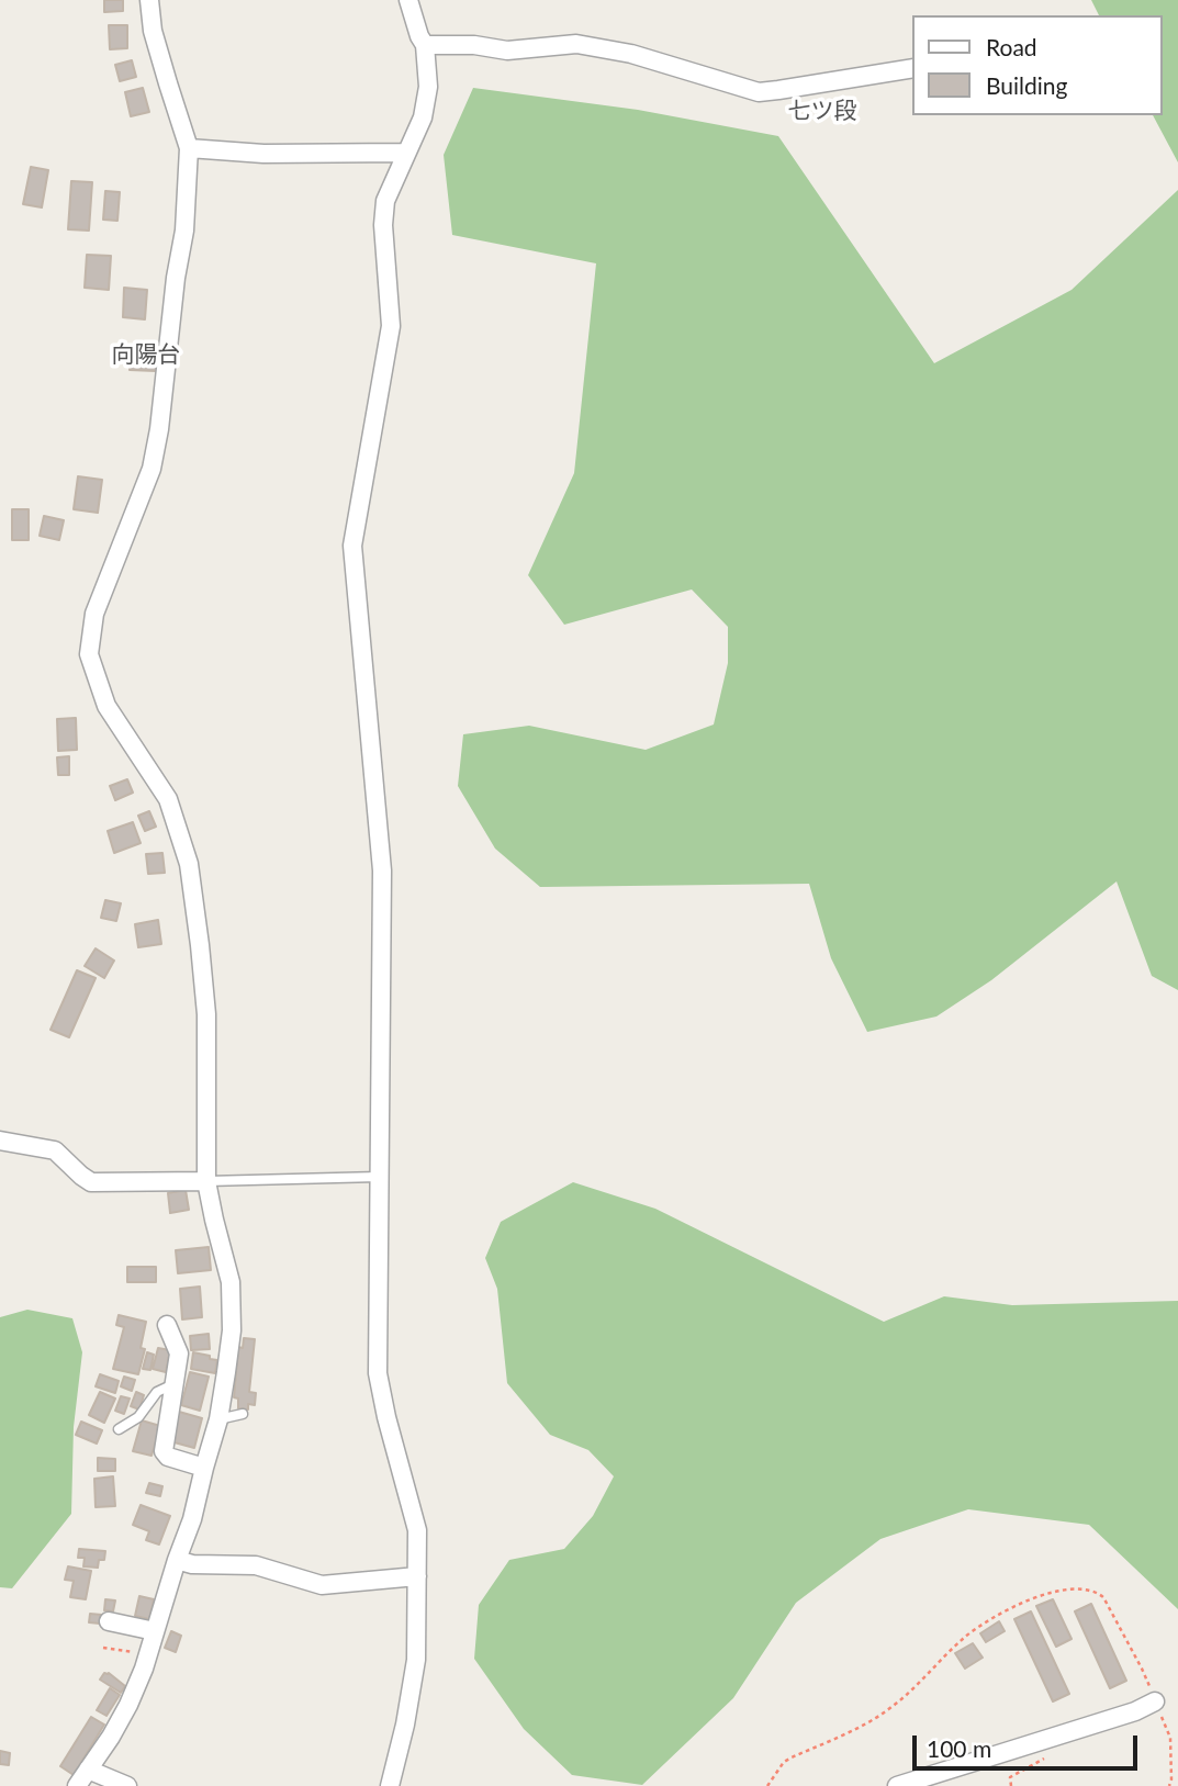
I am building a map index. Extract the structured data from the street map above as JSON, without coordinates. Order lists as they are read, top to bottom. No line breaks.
{"districts":["七ツ段","向陽台"],"legend":["Road","Building"],"scale_bar":"100 m"}
